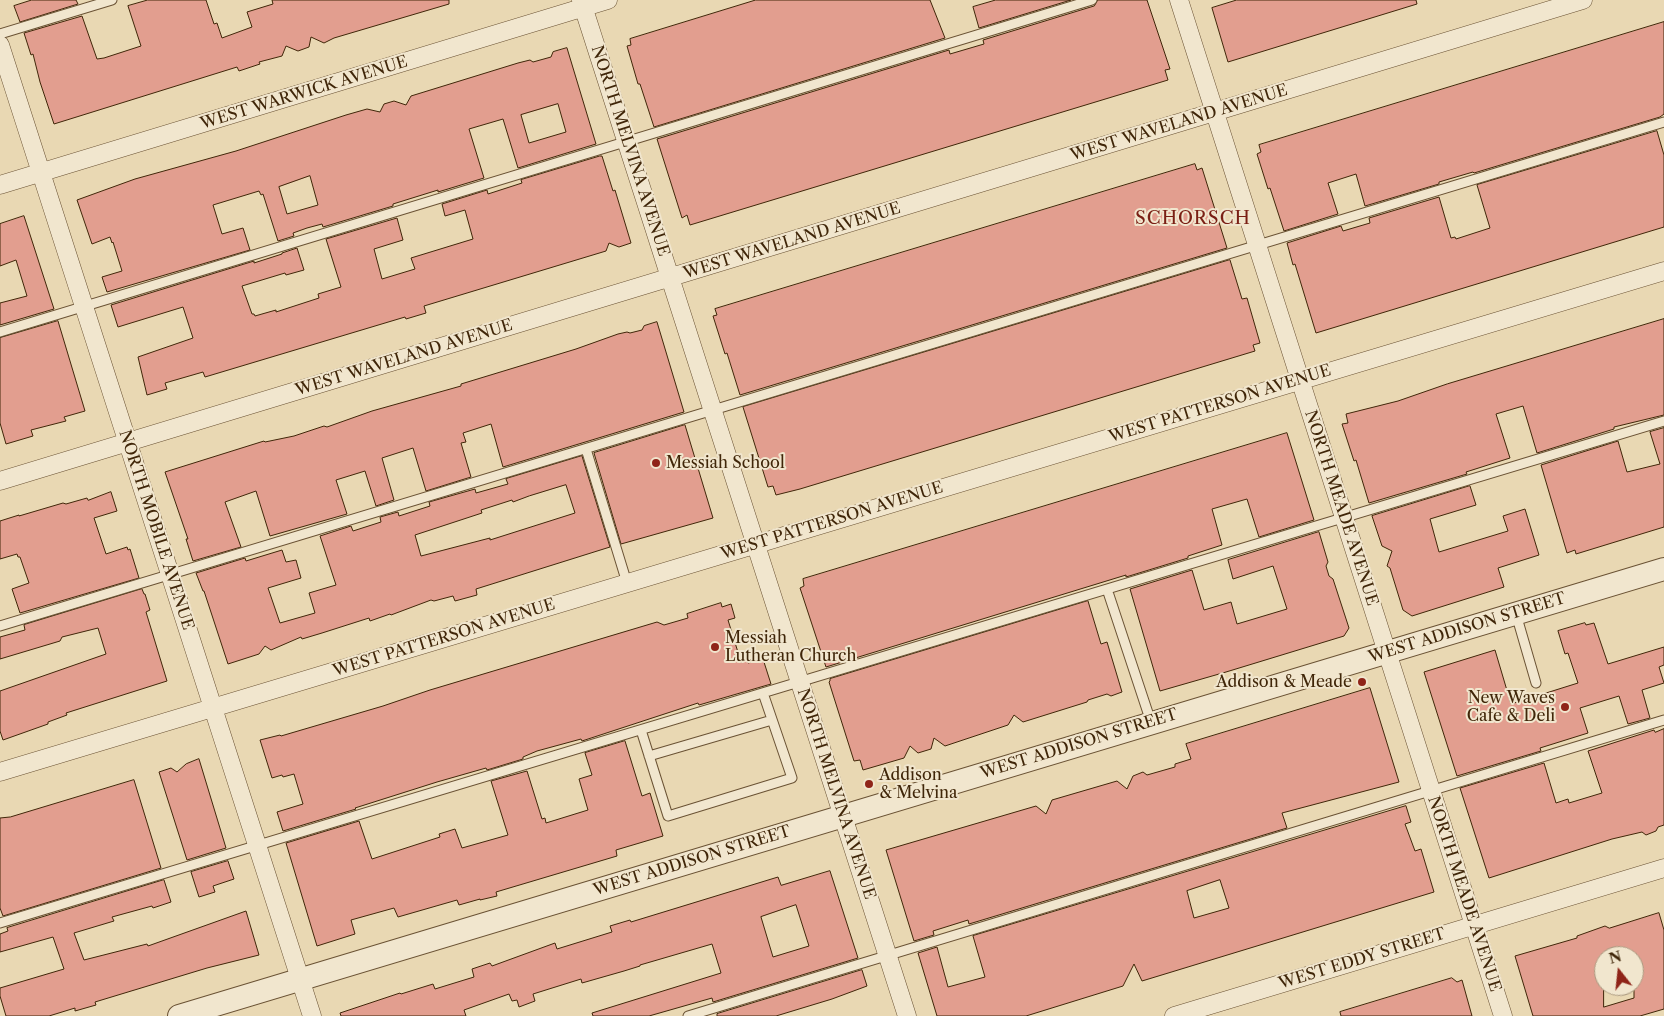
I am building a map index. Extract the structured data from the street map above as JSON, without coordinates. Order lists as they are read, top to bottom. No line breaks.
{"streets":{"street":["WEST WARWICK AVENUE","WEST WAVELAND AVENUE","NORTH MELVINA AVENUE","WEST PATTERSON AVENUE","NORTH MEADE AVENUE","NORTH MOBILE AVENUE","WEST ADDISON STREET","WEST EDDY STREET"]},"crossings":[["WEST WARWICK AVENUE","NORTH MELVINA AVENUE"],["WEST WARWICK AVENUE","NORTH MOBILE AVENUE"],["WEST WAVELAND AVENUE","NORTH MELVINA AVENUE"],["WEST WAVELAND AVENUE","NORTH MEADE AVENUE"],["WEST WAVELAND AVENUE","NORTH MOBILE AVENUE"],["NORTH MELVINA AVENUE","WEST PATTERSON AVENUE"],["NORTH MELVINA AVENUE","WEST ADDISON STREET"],["WEST PATTERSON AVENUE","NORTH MEADE AVENUE"],["WEST PATTERSON AVENUE","NORTH MOBILE AVENUE"],["NORTH MEADE AVENUE","WEST ADDISON STREET"],["NORTH MEADE AVENUE","WEST EDDY STREET"],["NORTH MOBILE AVENUE","WEST ADDISON STREET"]],"districts":["SCHORSCH"],"places":["Messiah School","Messiah Lutheran Church","Addison & Meade","New Waves Cafe & Deli","Addison & Melvina"],"north":"top"}
